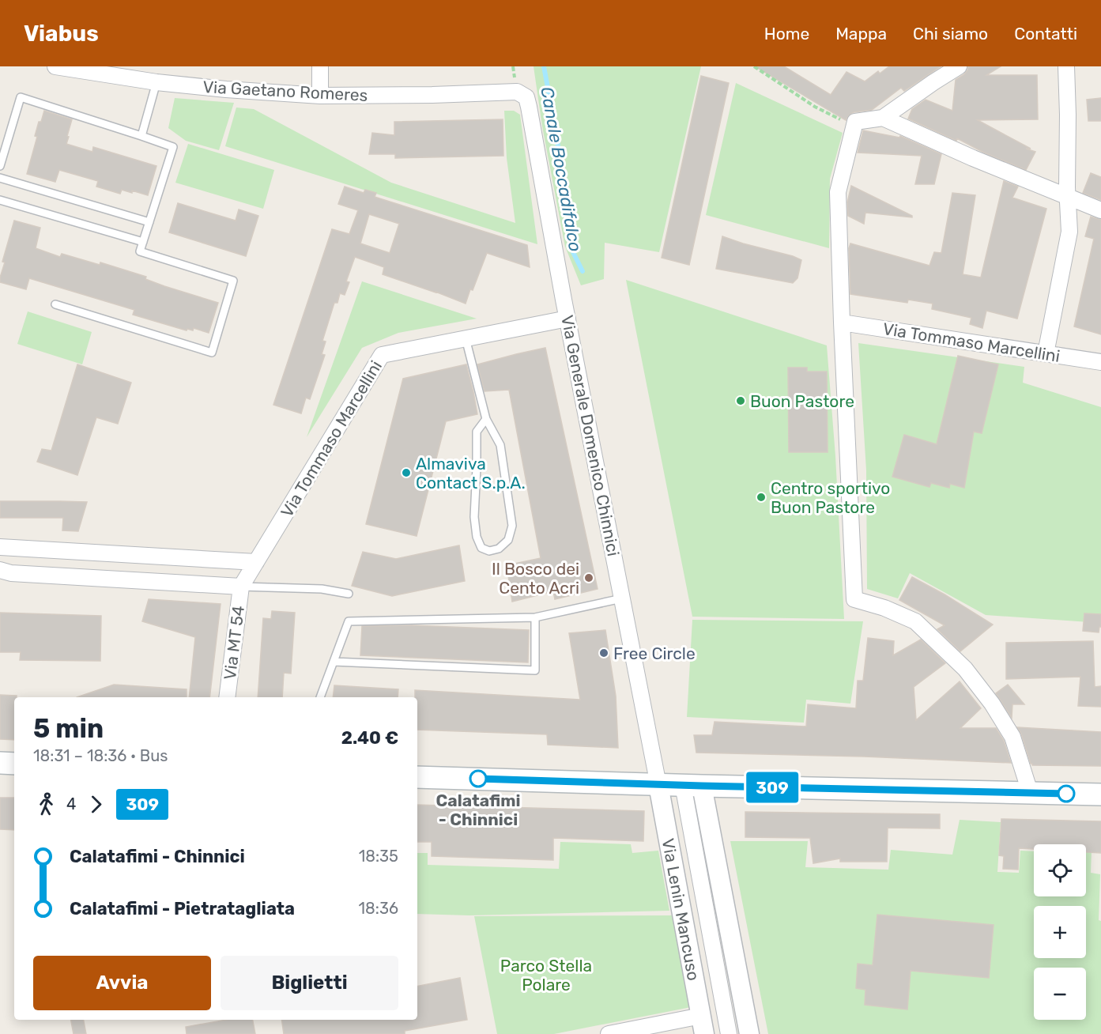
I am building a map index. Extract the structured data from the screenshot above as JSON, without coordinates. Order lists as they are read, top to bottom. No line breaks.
{"streets":{"street":["Via Gaetano Romeres","Via Tommaso Marcellini","Via Generale Domenico Chinnici","Via MT 54","Via Lenin Mancuso"]},"crossings":[["Via Gaetano Romeres","Via Generale Domenico Chinnici"],["Via Tommaso Marcellini","Via Generale Domenico Chinnici"],["Via Tommaso Marcellini","Via MT 54"],["Via Generale Domenico Chinnici","Via Lenin Mancuso"]],"water":["Canale Boccadifalco"],"parks":["Parco Stella Polare"],"places":["Buon Pastore","Almaviva Contact S.p.A.","Centro sportivo Buon Pastore","Il Bosco dei Cento Acri","Free Circle","Calatafimi - Chinnici"],"lines":["bus line 309"],"page":{"header":"Viabus","nav":["Home","Mappa","Chi siamo","Contatti"],"on_map":"309","heading":["5 min","18:31 – 18:36 · Bus","2.40 €"],"legs":["4","309"],"list":[{"name":"Calatafimi - Chinnici","value":"18:35"},{"name":"Calatafimi - Pietratagliata","value":"18:36"}],"map_buttons":["+","−"],"buttons":["Avvia","Biglietti"]}}
